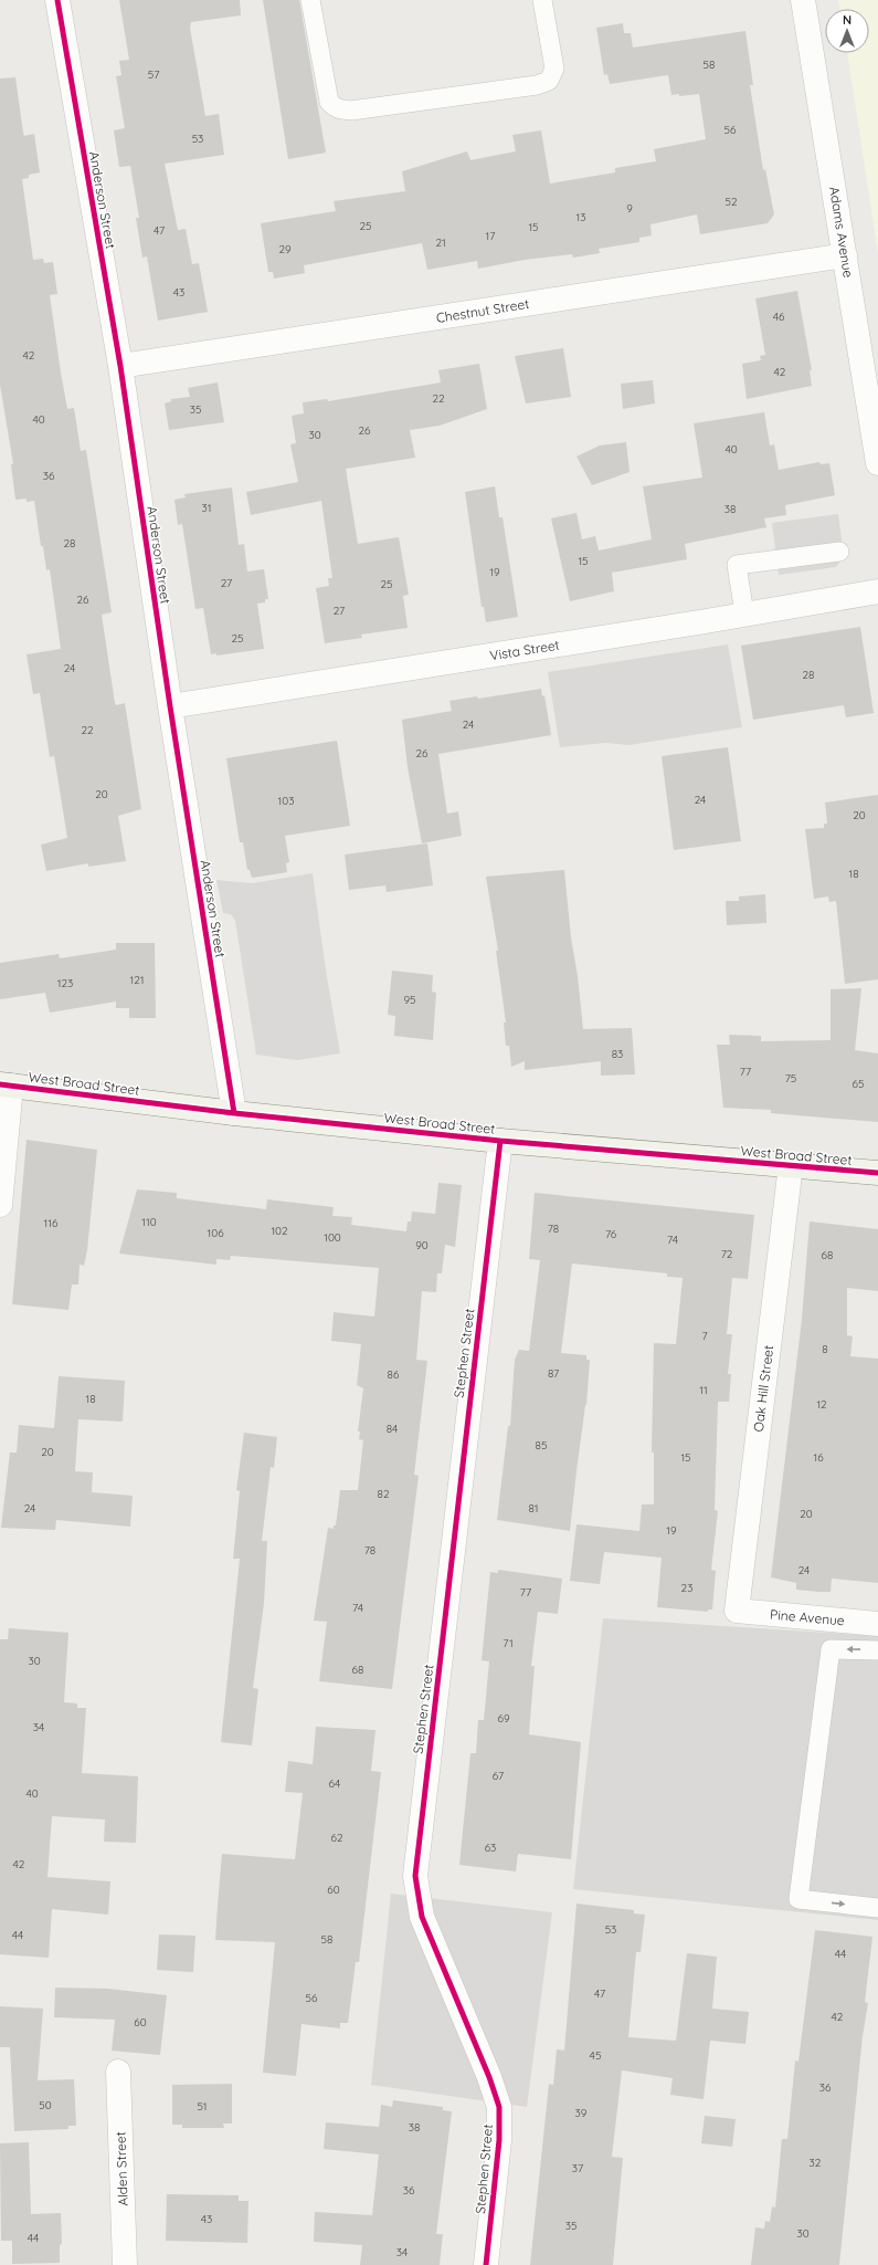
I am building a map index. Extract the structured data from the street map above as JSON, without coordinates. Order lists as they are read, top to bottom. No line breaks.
{"streets":{"main road":["West Broad Street"],"street":["Anderson Street","Adams Avenue","Chestnut Street","Vista Street","Stephen Street","Oak Hill Street","Pine Avenue","Alden Street"]},"crossings":[["Anderson Street","Chestnut Street"],["Anderson Street","Vista Street"],["Anderson Street","West Broad Street"],["Adams Avenue","Chestnut Street"],["West Broad Street","Stephen Street"],["West Broad Street","Oak Hill Street"],["Oak Hill Street","Pine Avenue"]],"house_numbers":["58","57","56","53","52","9","13","25","15","47","17","21","29","43","46","42","42","22","35","40","26","30","40","36","31","38","28","15","19","27","25","26","27","25","24","28","24","22","26","20","24","103","20","18","121","123","95","83","77","75","65","110","116","78","102","106","76","100","74","90","72","68","7","8","87","86","11","18","12","84","85","20","15","16","82","24","81","20","19","78","24","23","77","74","71","30","68","69","34","67","64","40","62","63","42","60","53","44","58","44","47","56","42","60","45","36","50","51","39","38","32","37","36","43","35","30","44","34"],"north":"top"}
